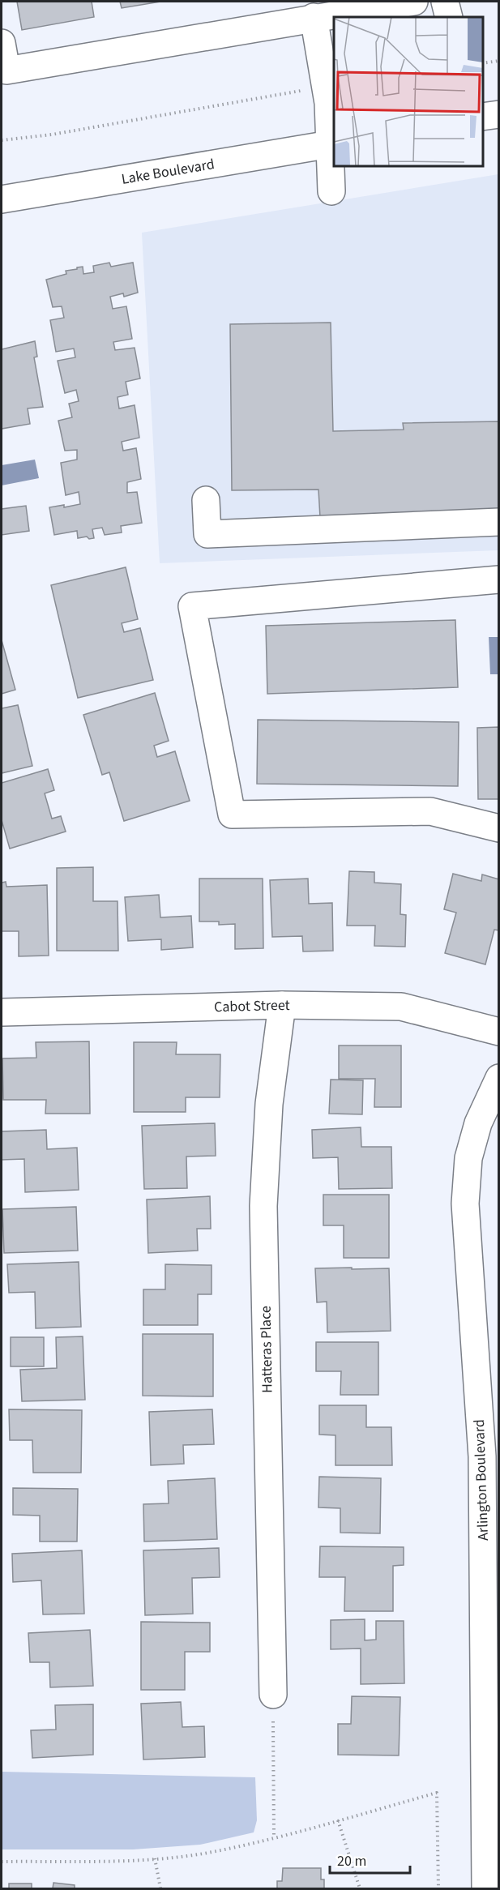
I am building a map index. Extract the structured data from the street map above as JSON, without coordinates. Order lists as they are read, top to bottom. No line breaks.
{"streets":{"street":["Lake Boulevard","Cabot Street","Hatteras Place","Arlington Boulevard"]},"crossings":[["Cabot Street","Hatteras Place"]],"scale_bar":"20 m"}
